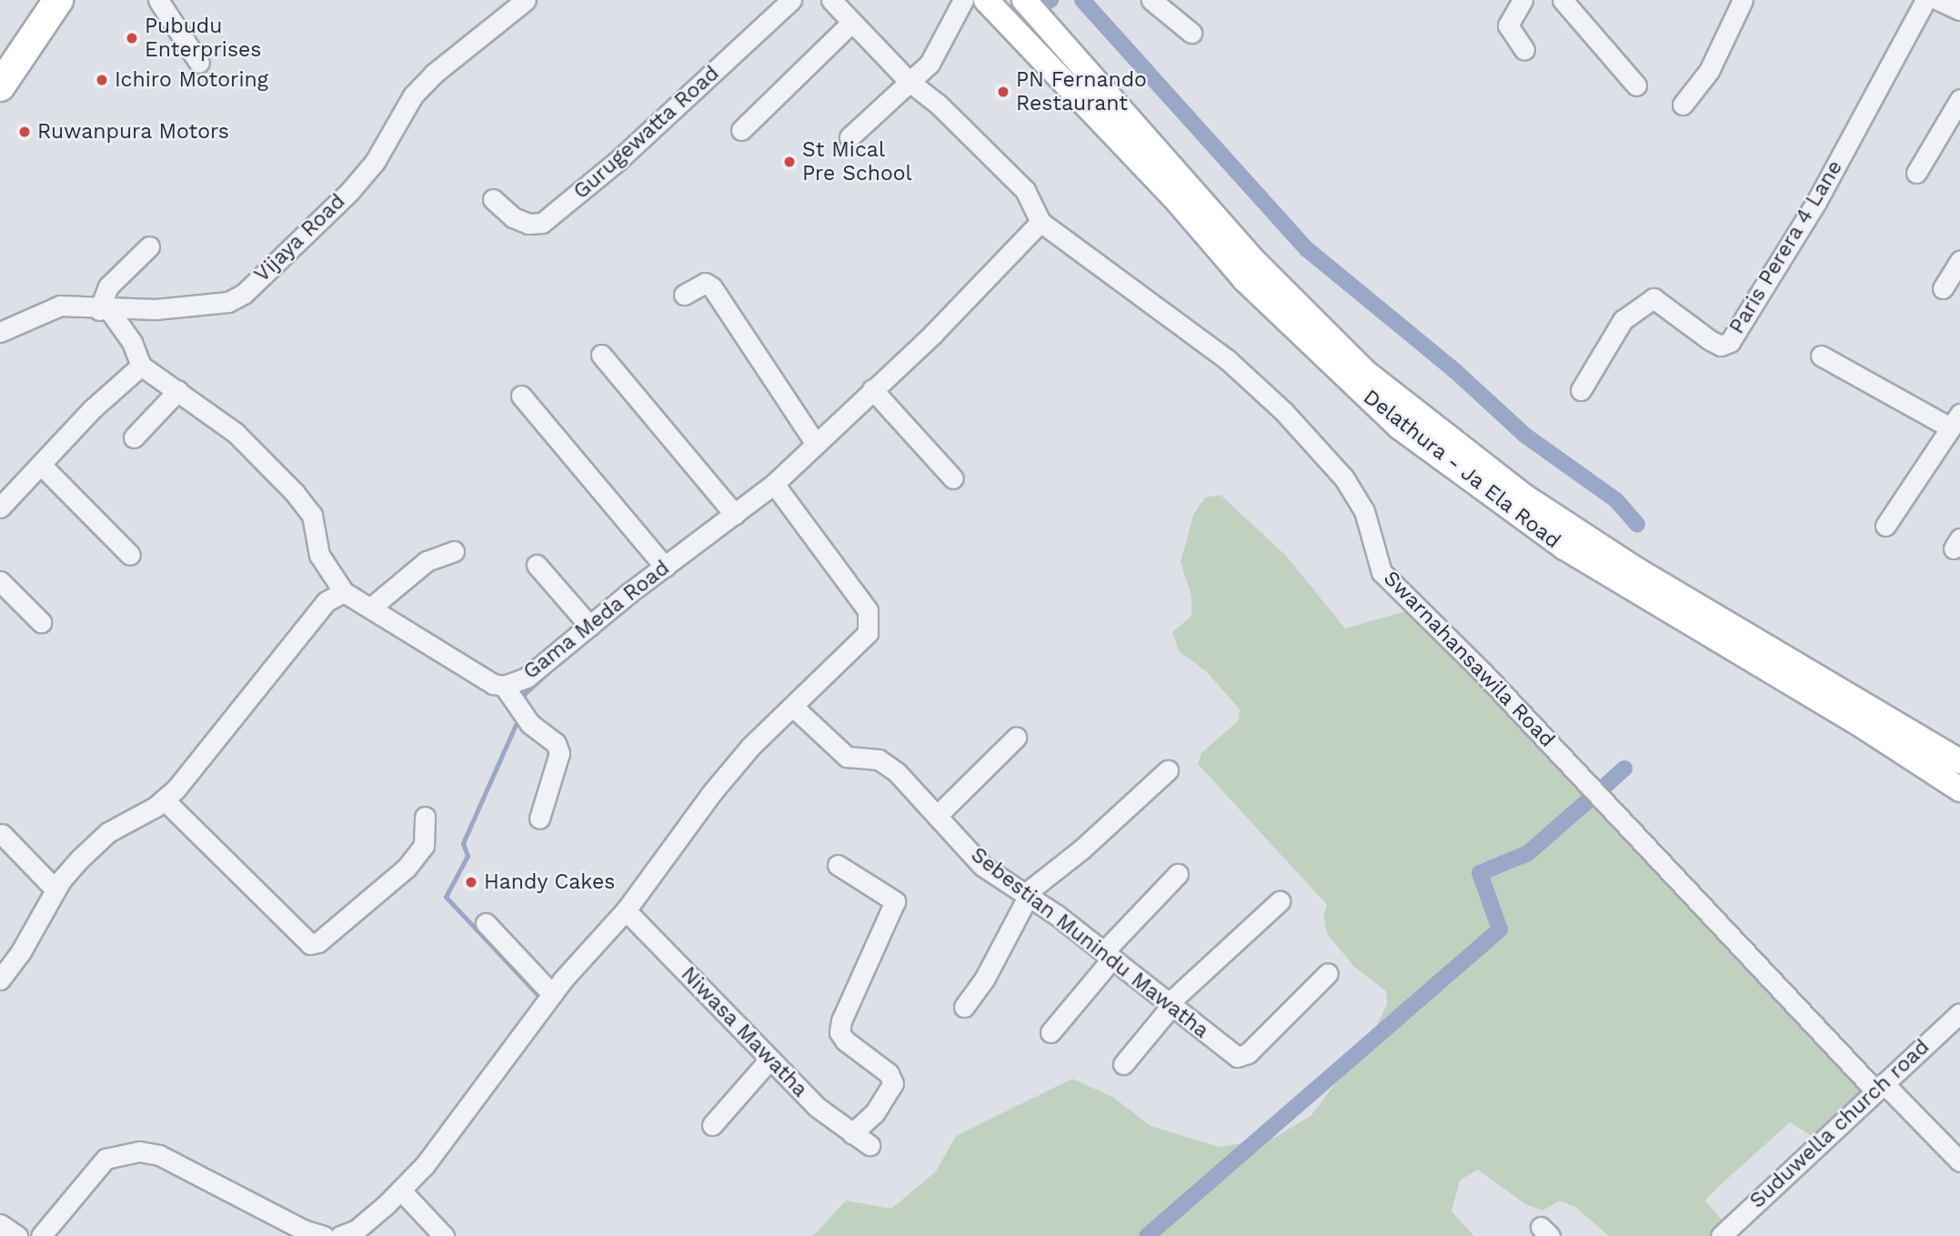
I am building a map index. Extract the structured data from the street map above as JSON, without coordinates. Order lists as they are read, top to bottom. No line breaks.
{"streets":{"main road":["Delathura - Ja Ela Road"],"street":["Gurugewatta Road","Vijaya Road","Paris Perera 4 Lane","Gama Meda Road","Swarnahansawila Road","Sebestian Munindu Mawatha","Niwasa Mawatha","Suduwella church road"]},"crossings":[["Gama Meda Road","Swarnahansawila Road"],["Swarnahansawila Road","Suduwella church road"]],"places":["Pubudu Enterprises","Ichiro Motoring","PN Fernando Restaurant","Ruwanpura Motors","St Mical Pre School","Handy Cakes"]}
